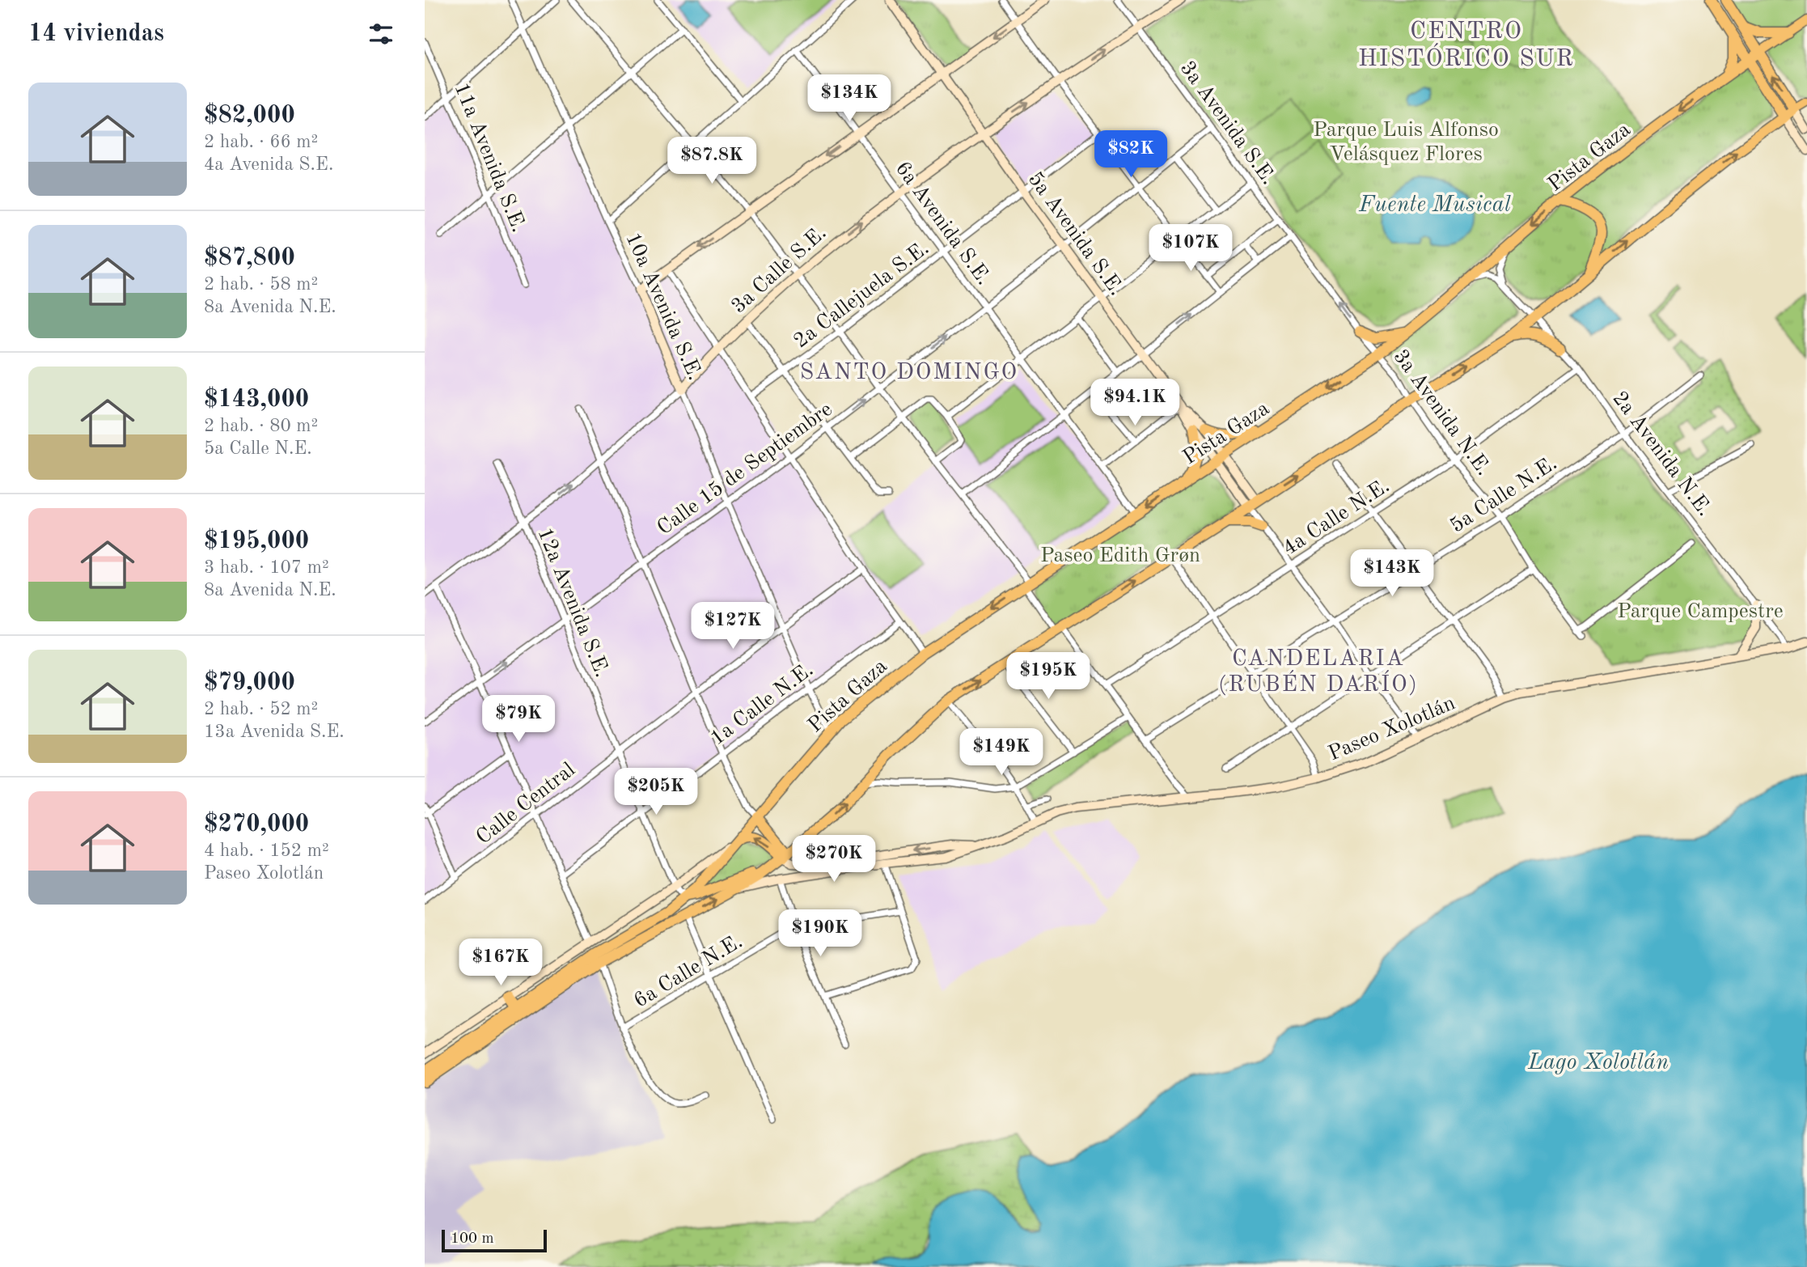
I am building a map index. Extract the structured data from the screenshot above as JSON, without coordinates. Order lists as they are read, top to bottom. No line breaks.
{"streets":{"highway":["Pista Gaza"],"street":["3a Avenida S.E.","11a Avenida S.E.","6a Avenida S.E.","5a Avenida S.E.","3a Calle S.E.","2a Callejuela S.E.","10a Avenida S.E.","3a Avenida N.E.","2a Avenida N.E.","Calle 15 de Septiembre","5a Calle N.E.","4a Calle N.E.","12a Avenida S.E.","1a Calle N.E.","Paseo Xolotlán","Calle Central","6a Calle N.E."]},"crossings":[["3a Avenida S.E.","3a Calle S.E."],["3a Avenida S.E.","3a Avenida N.E."],["3a Avenida S.E.","Calle 15 de Septiembre"],["Pista Gaza","6a Avenida S.E."],["Pista Gaza","10a Avenida S.E."],["Pista Gaza","3a Avenida N.E."],["Pista Gaza","2a Avenida N.E."],["6a Avenida S.E.","3a Calle S.E."],["6a Avenida S.E.","2a Callejuela S.E."],["6a Avenida S.E.","Calle 15 de Septiembre"],["5a Avenida S.E.","3a Calle S.E."],["5a Avenida S.E.","2a Callejuela S.E."],["5a Avenida S.E.","Calle 15 de Septiembre"],["3a Calle S.E.","10a Avenida S.E."],["3a Calle S.E.","12a Avenida S.E."],["10a Avenida S.E.","Calle 15 de Septiembre"],["10a Avenida S.E.","1a Calle N.E."],["10a Avenida S.E.","Calle Central"],["3a Avenida N.E.","5a Calle N.E."],["3a Avenida N.E.","4a Calle N.E."],["2a Avenida N.E.","5a Calle N.E."],["2a Avenida N.E.","4a Calle N.E."],["2a Avenida N.E.","Paseo Xolotlán"],["Calle 15 de Septiembre","12a Avenida S.E."],["12a Avenida S.E.","1a Calle N.E."],["12a Avenida S.E.","Calle Central"]],"one_way":["Pista Gaza"],"districts":["CENTRO HISTÓRICO SUR","SANTO DOMINGO","CANDELARIA (RUBÉN DARÍO)"],"water":["Fuente Musical","Lago Xolotlán"],"parks":["Parque Luis Alfonso Velásquez Flores","Paseo Edith Grøn","Parque Campestre"],"scale_bar":"100 m","page":{"heading":"14 viviendas","list":[{"name":"$82,000","note":"2 hab. · 66 m² · 4a Avenida S.E."},{"name":"$87,800","note":"2 hab. · 58 m² · 8a Avenida N.E."},{"name":"$143,000","note":"2 hab. · 80 m² · 5a Calle N.E."},{"name":"$195,000","note":"3 hab. · 107 m² · 8a Avenida N.E."},{"name":"$79,000","note":"2 hab. · 52 m² · 13a Avenida S.E."},{"name":"$270,000","note":"4 hab. · 152 m² · Paseo Xolotlán"}],"price":["$134K","$82K","$87.8K","$107K","$94.1K","$143K","$127K","$195K","$79K","$149K","$205K","$270K","$190K","$167K"],"scale":"100 m"}}
